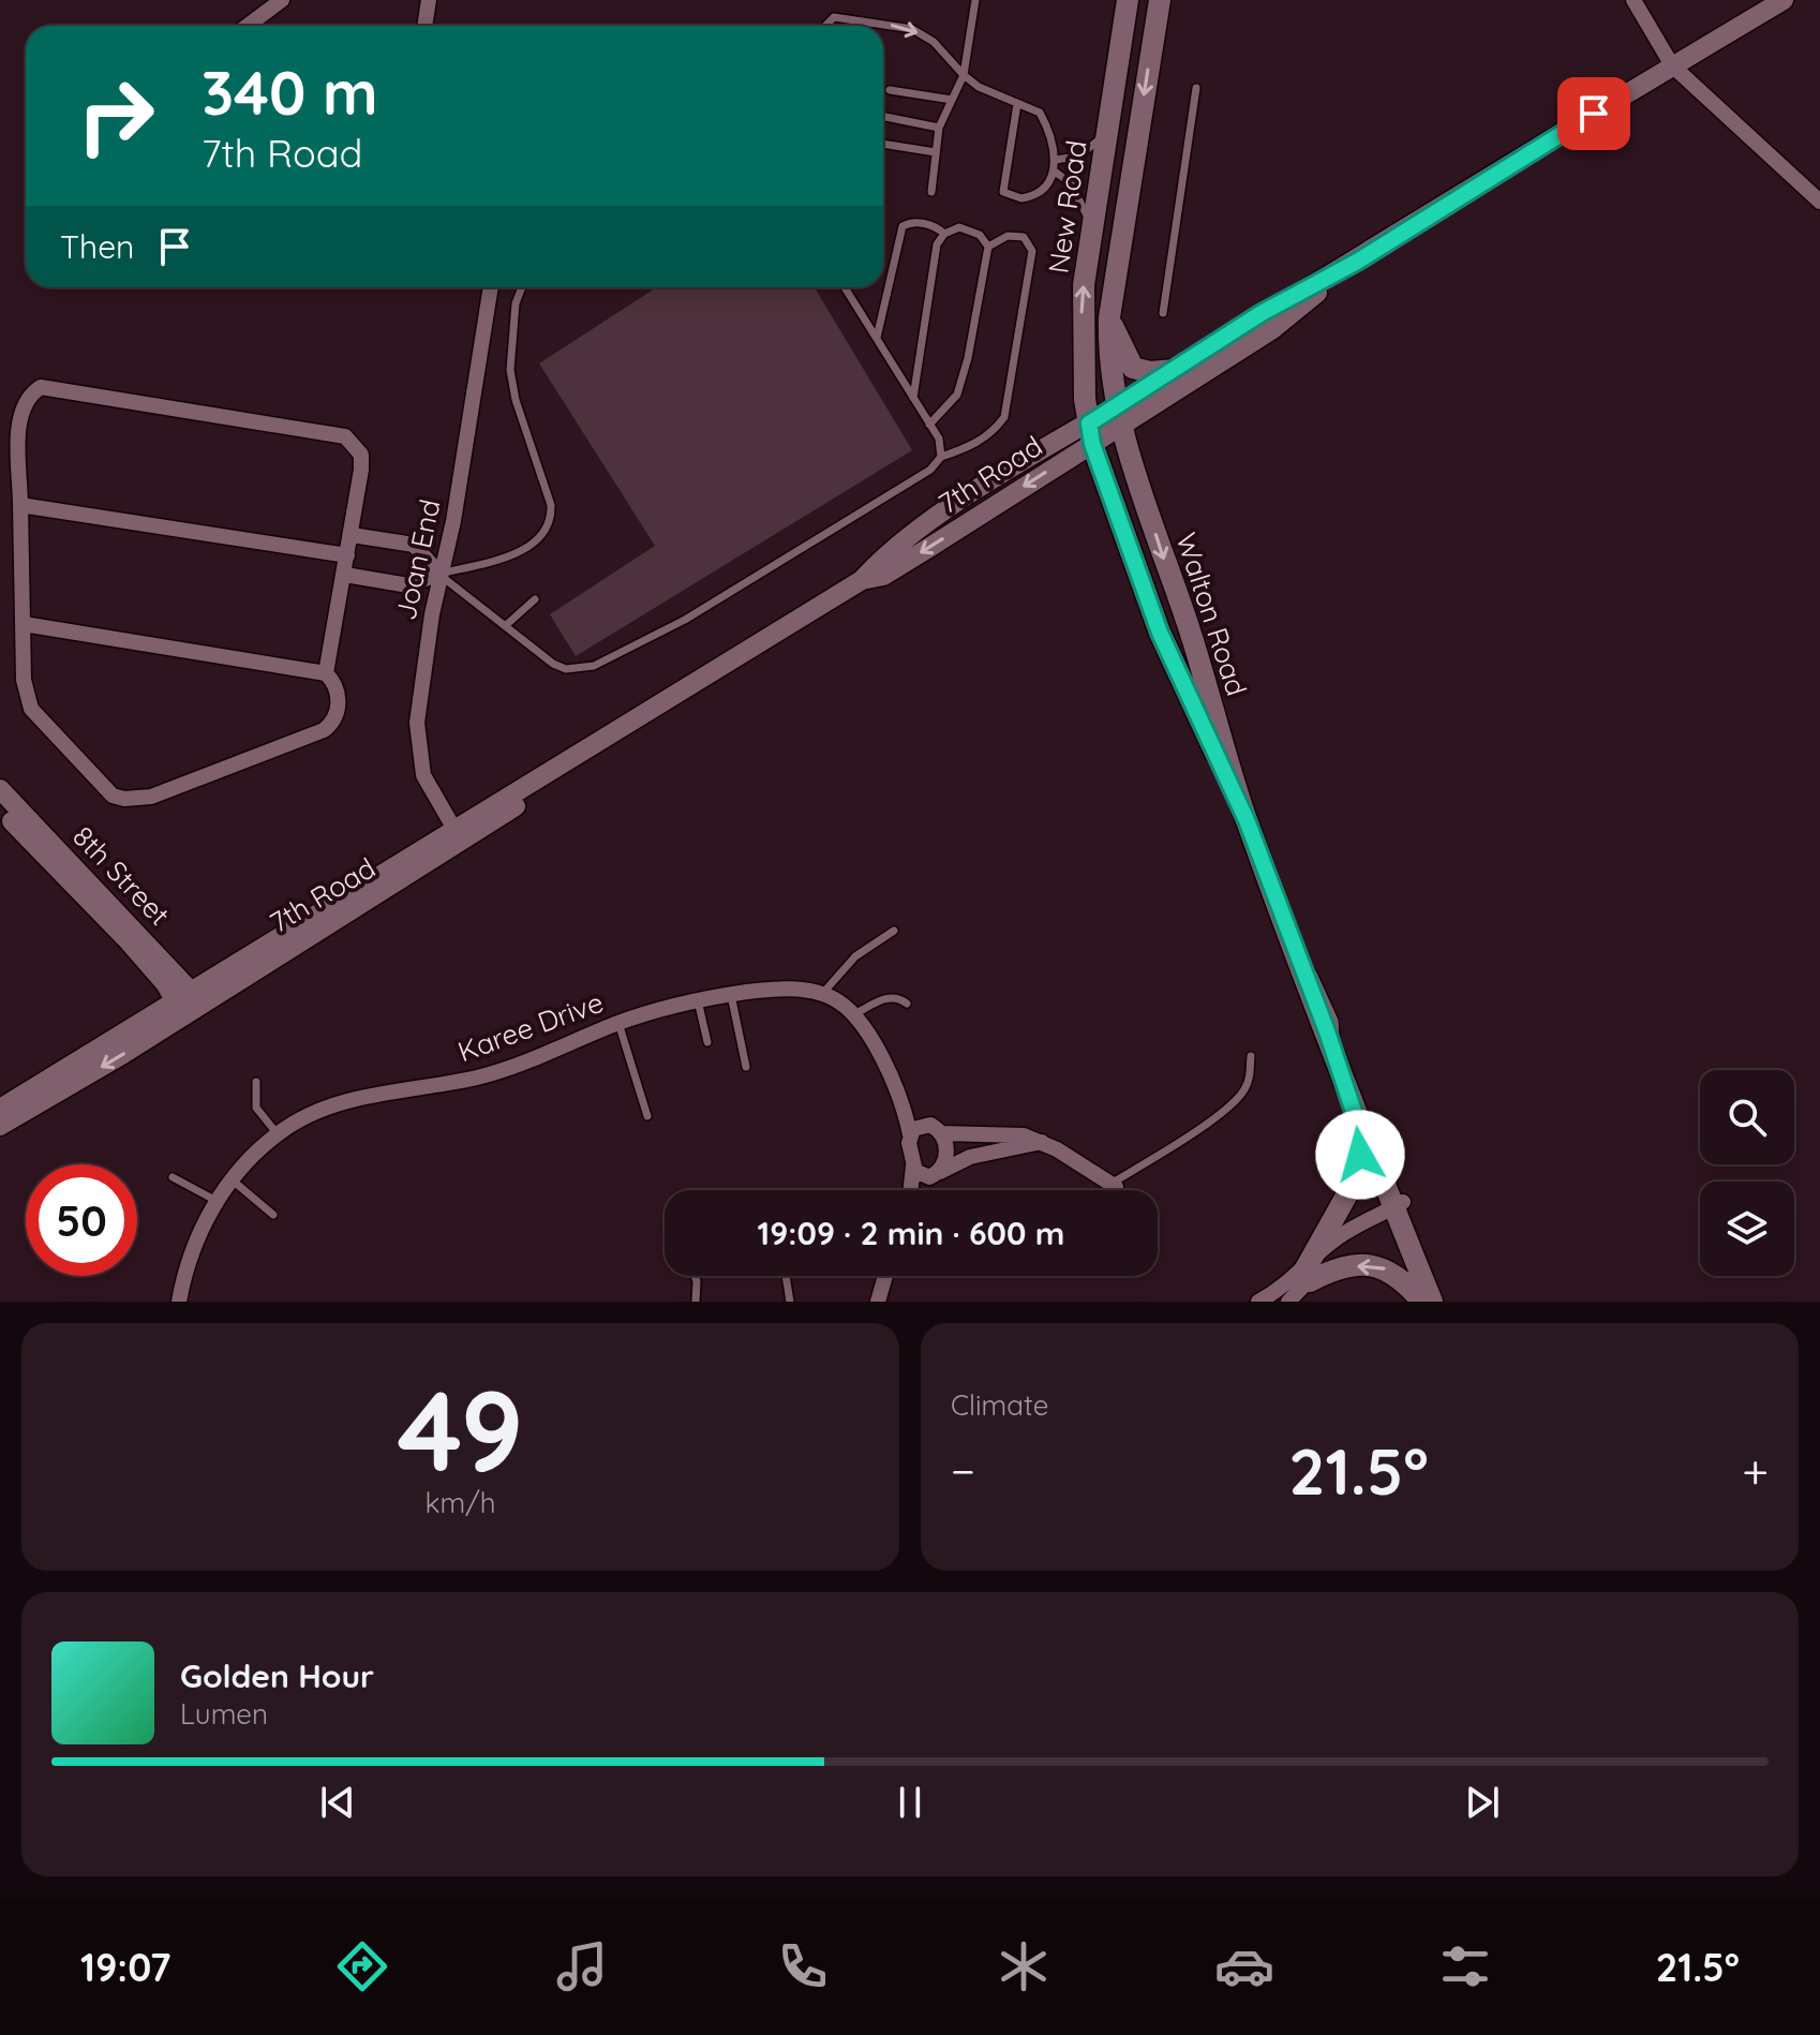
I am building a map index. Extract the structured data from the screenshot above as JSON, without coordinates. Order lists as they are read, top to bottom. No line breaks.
{"streets":{"main road":["New Road","Walton Road"],"street":["7th Road","Joan End","8th Street","Karee Drive"]},"crossings":[["New Road","7th Road"],["New Road","Walton Road"],["7th Road","Joan End"],["7th Road","Walton Road"],["7th Road","8th Street"]],"page":{"turn":["340 m","7th Road"],"then":"Then","limit":"50","trip":"19:09 · 2 min · 600 m","tile":[["49","km/h"],"Climate"],"heat":["−","21.5°","+"],"song":["Golden Hour","Lumen"],"tabs":["19:07","21.5°"]}}
